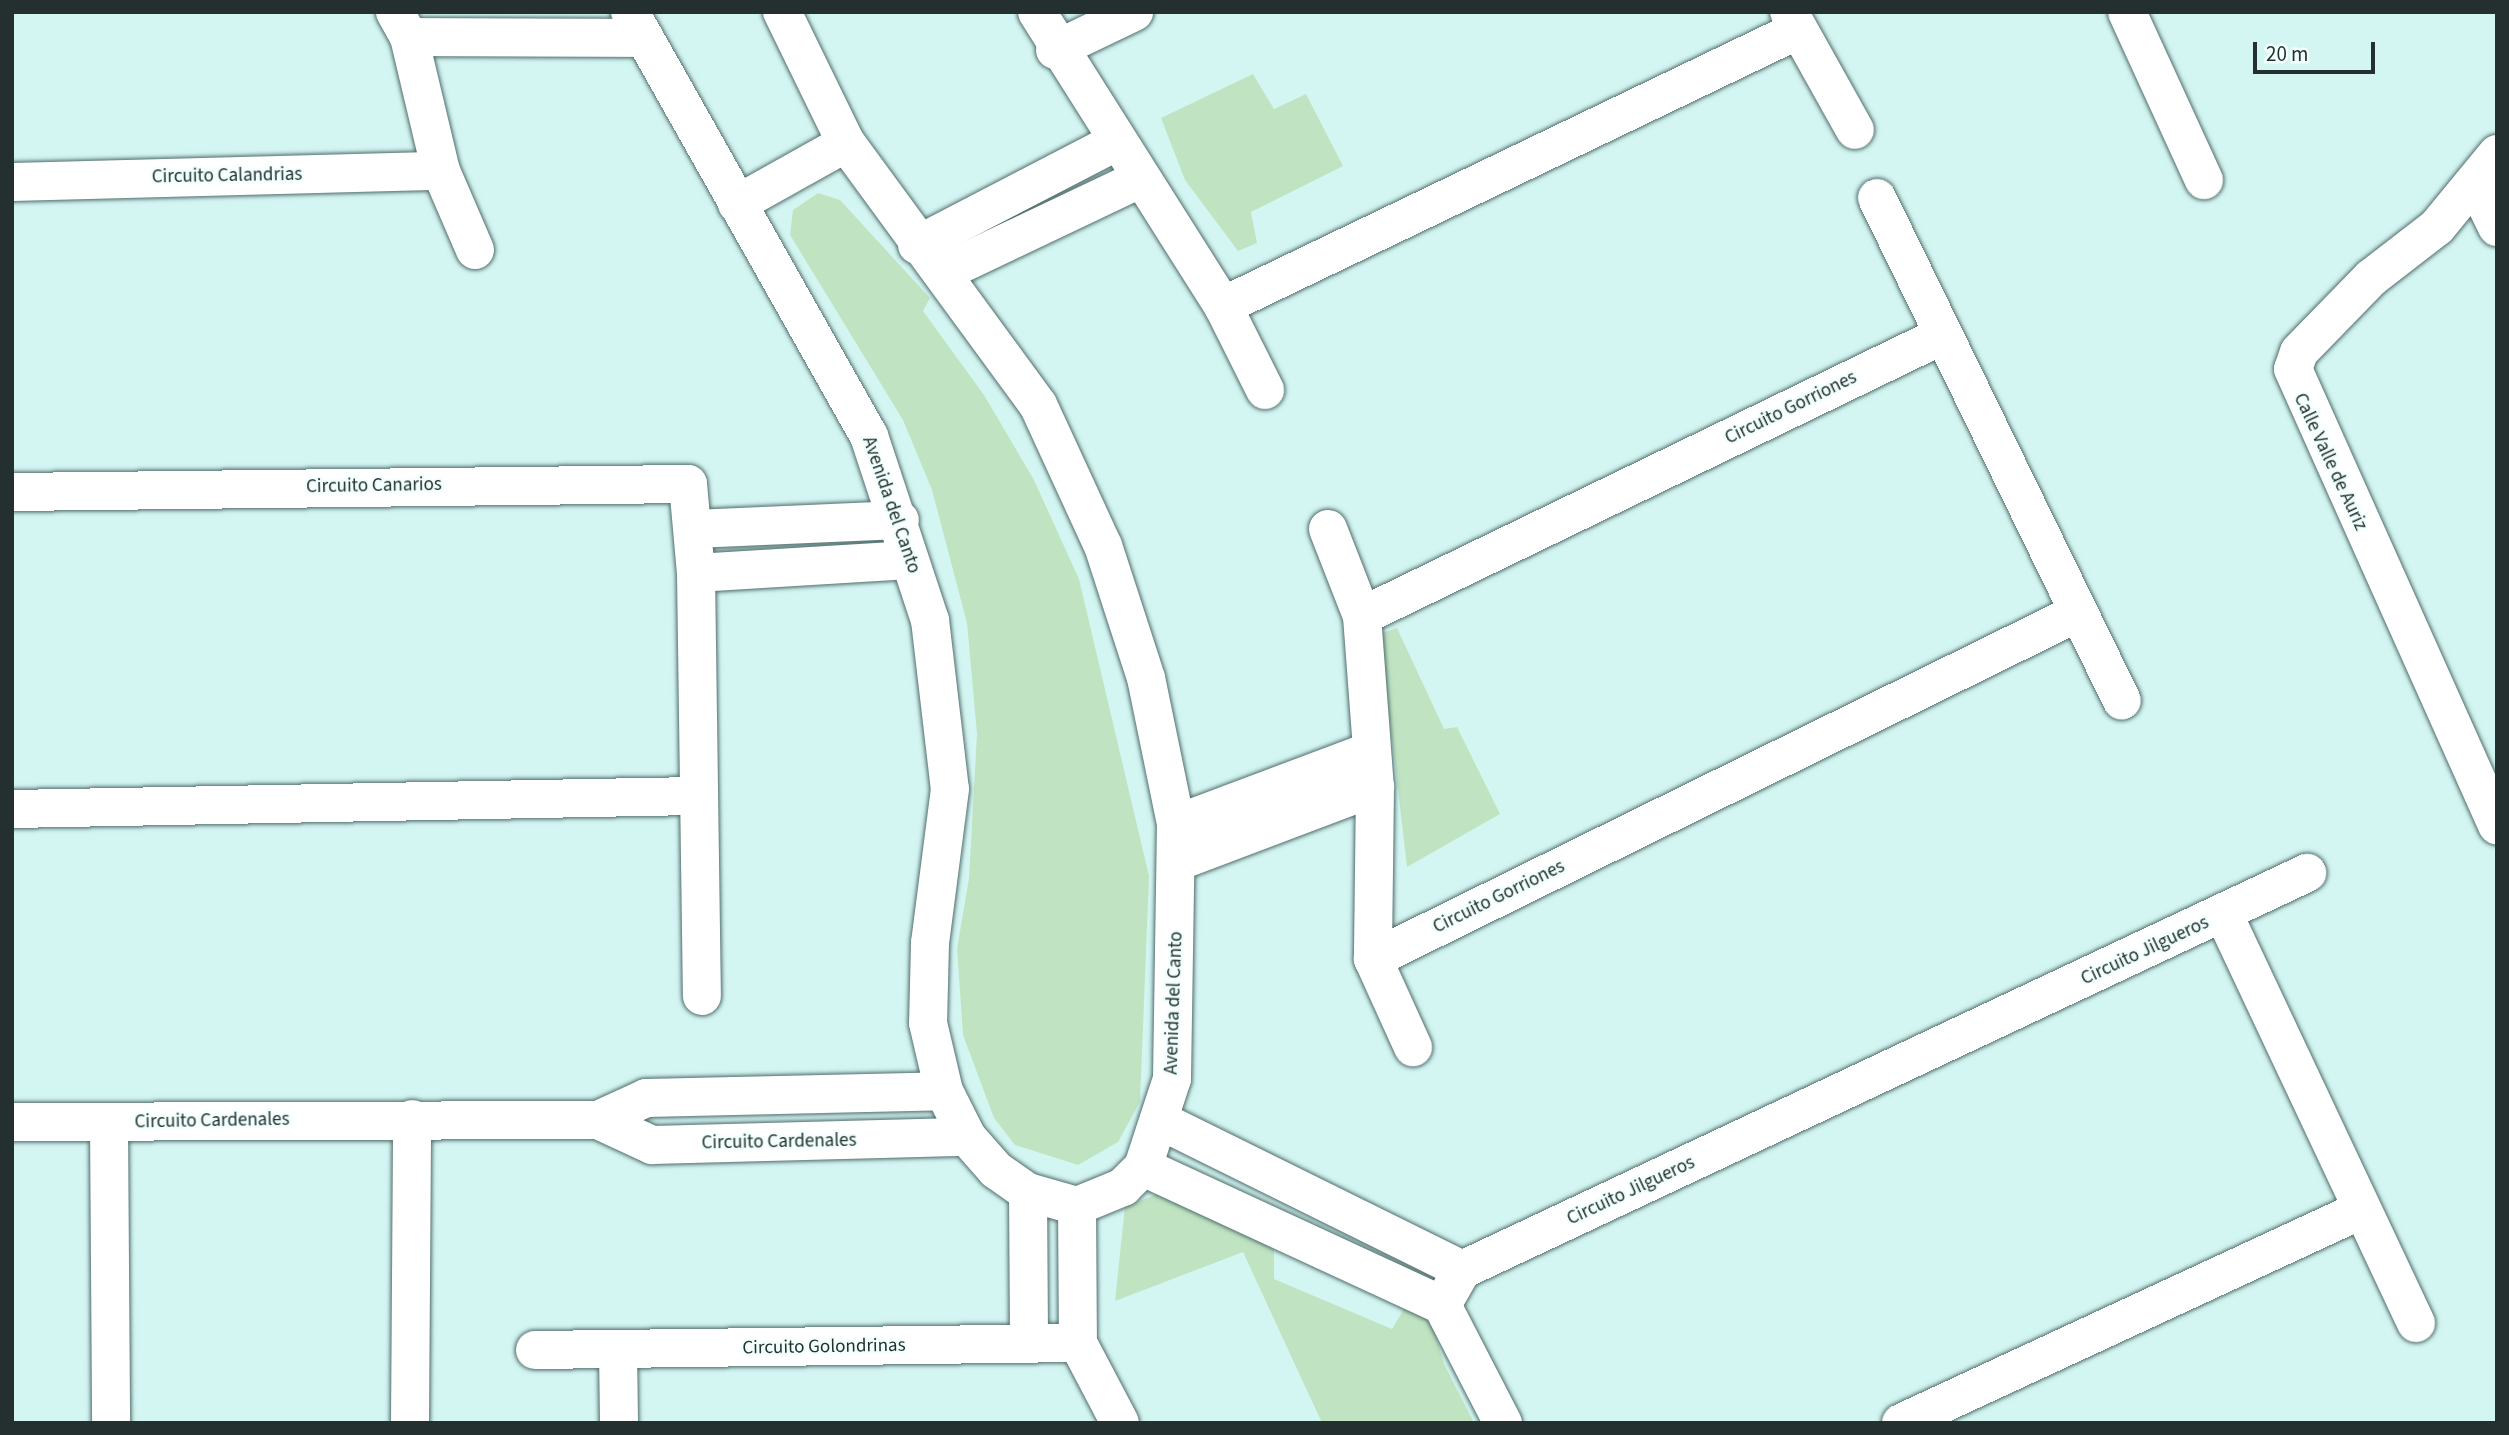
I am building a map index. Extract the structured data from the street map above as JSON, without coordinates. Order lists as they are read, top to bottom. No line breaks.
{"streets":{"street":["Circuito Calandrias","Circuito Gorriones","Calle Valle de Auriz","Circuito Canarios","Avenida del Canto","Circuito Jilgueros","Circuito Cardenales","Circuito Golondrinas"]},"crossings":[["Avenida del Canto","Circuito Cardenales"]],"scale_bar":"20 m"}
